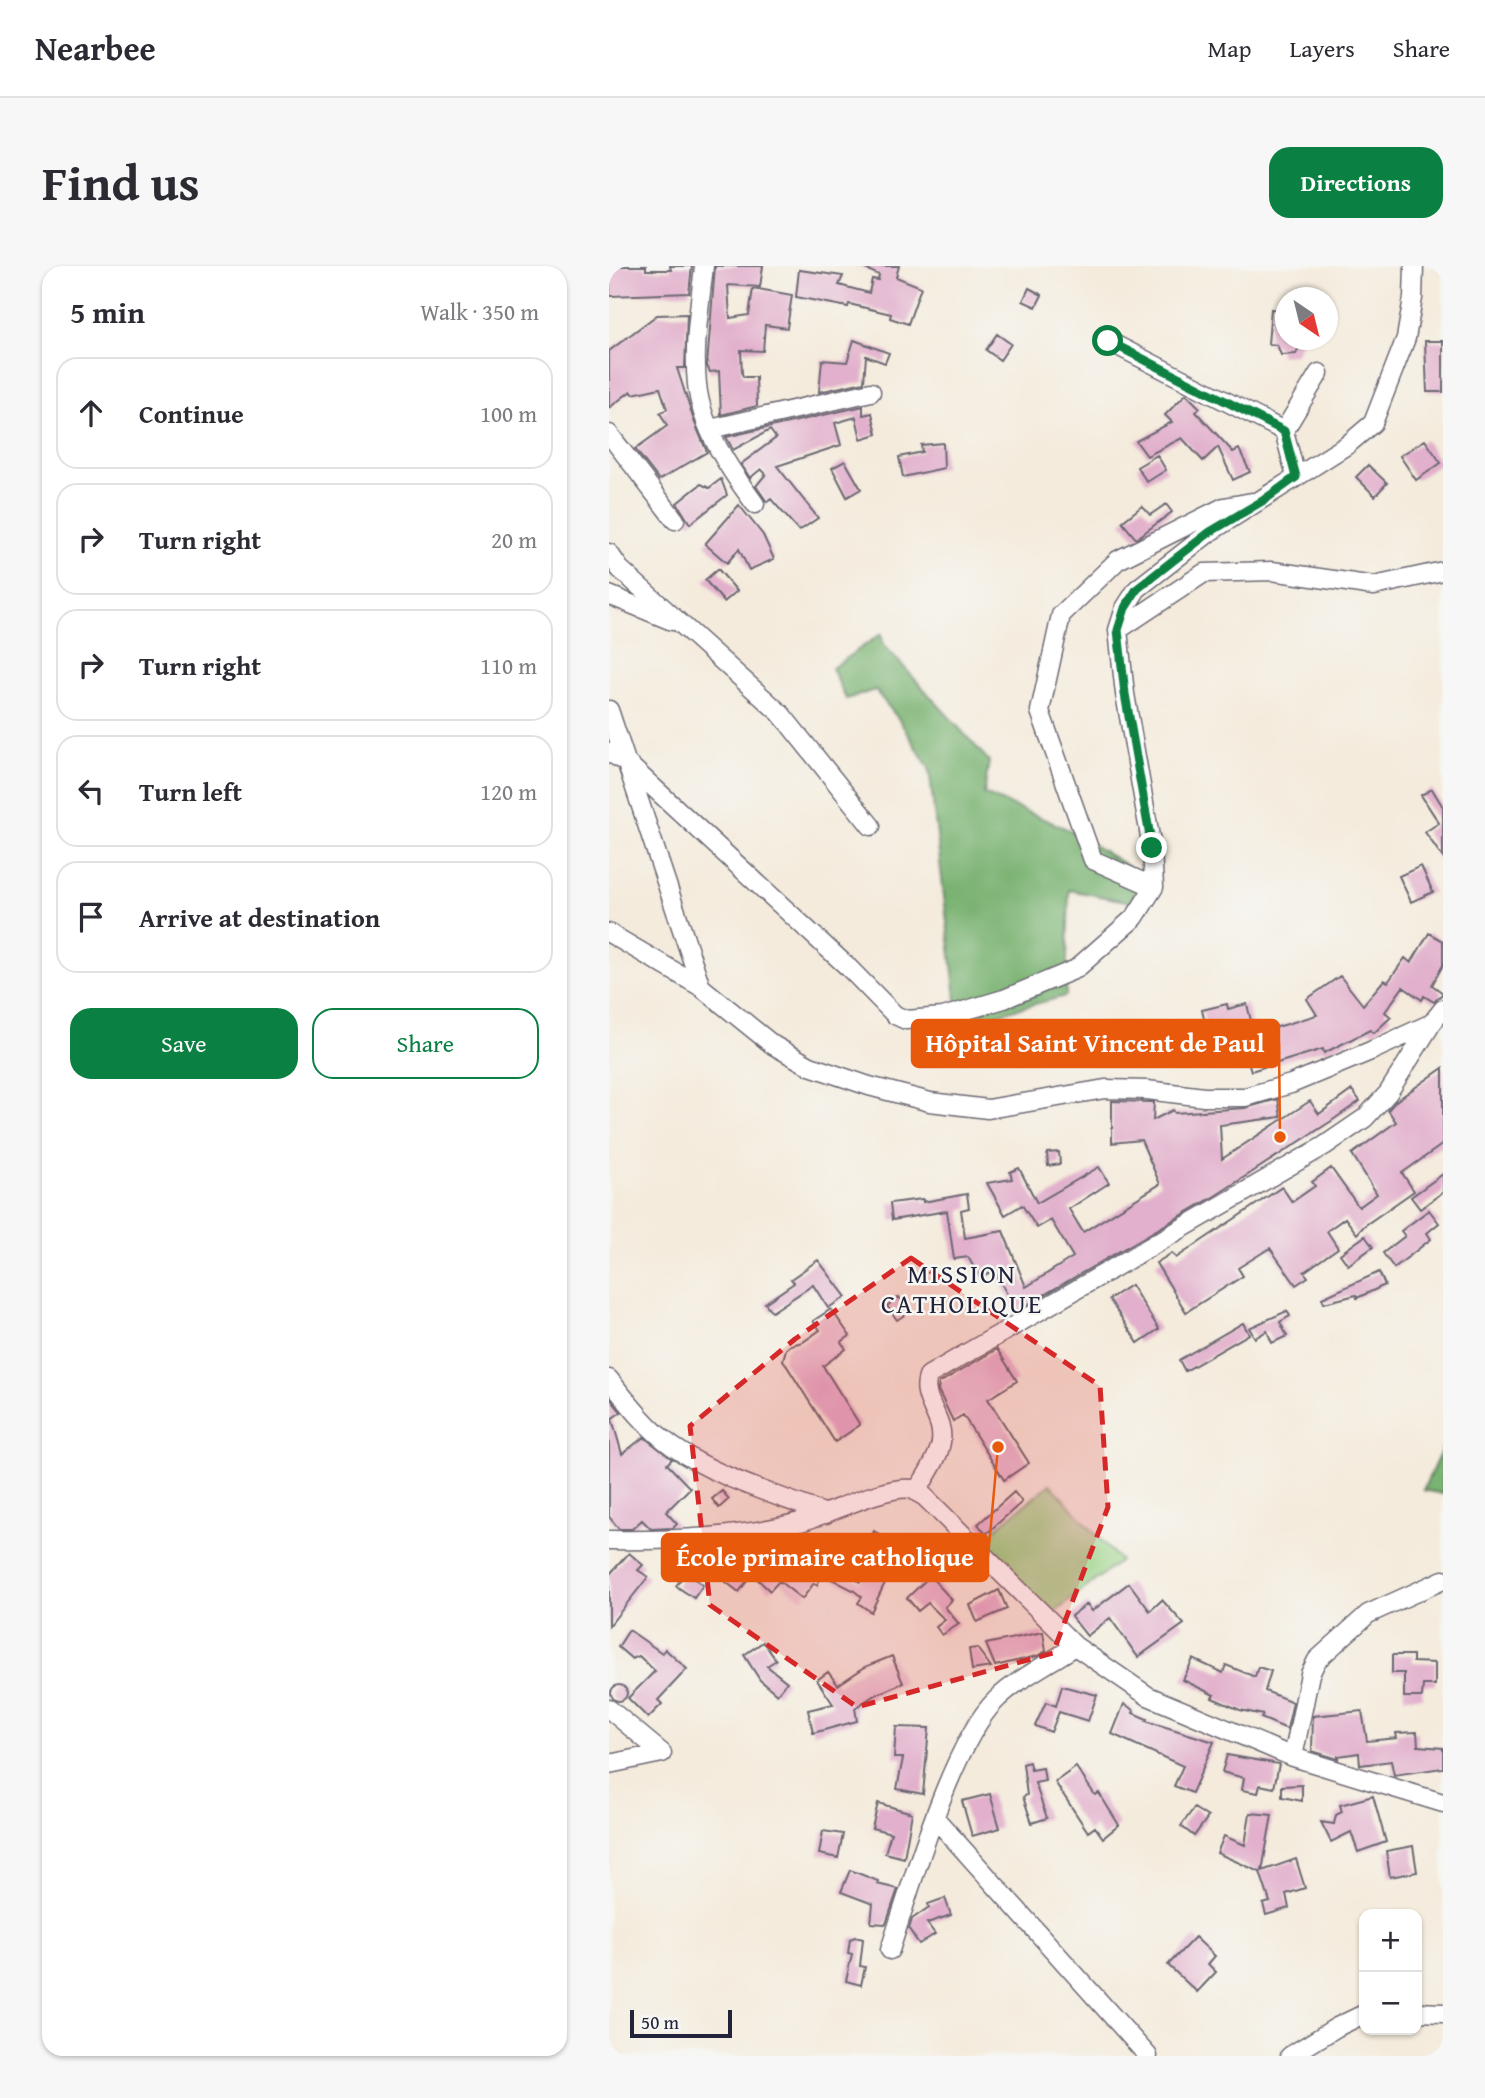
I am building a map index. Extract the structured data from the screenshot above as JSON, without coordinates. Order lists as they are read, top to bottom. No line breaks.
{"districts":["MISSION CATHOLIQUE"],"places":["Hôpital Saint Vincent de Paul","École primaire catholique"],"scale_bar":"50 m","north":"bottom right","page":{"header":"Nearbee","nav":["Map","Layers","Share"],"title":"Find us","buttons":["Directions",["Save","Share"]],"heading":["5 min","Walk · 350 m"],"list":[["Continue","100 m"],["Turn right","20 m"],["Turn right","110 m"],["Turn left","120 m"],"Arrive at destination"],"map_buttons":["+","−"],"scale":"50 m"}}
